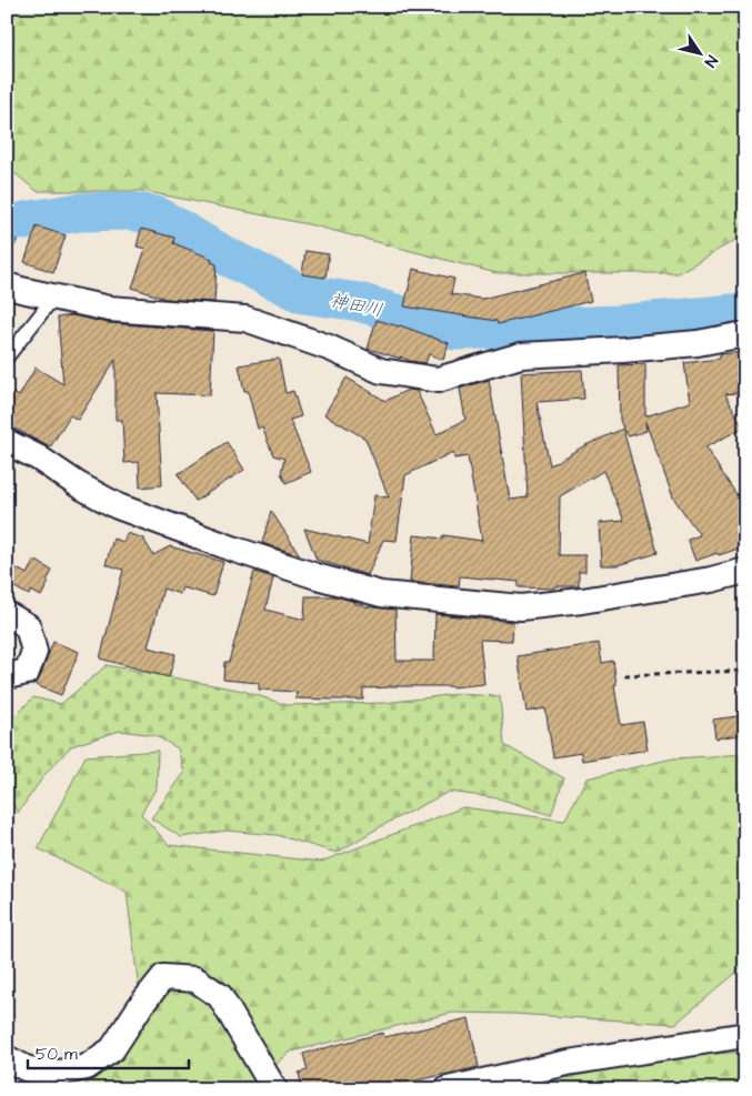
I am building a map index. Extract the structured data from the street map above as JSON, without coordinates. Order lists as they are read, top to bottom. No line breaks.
{"water":["神田川"],"scale_bar":"50 m","north":"bottom right"}
